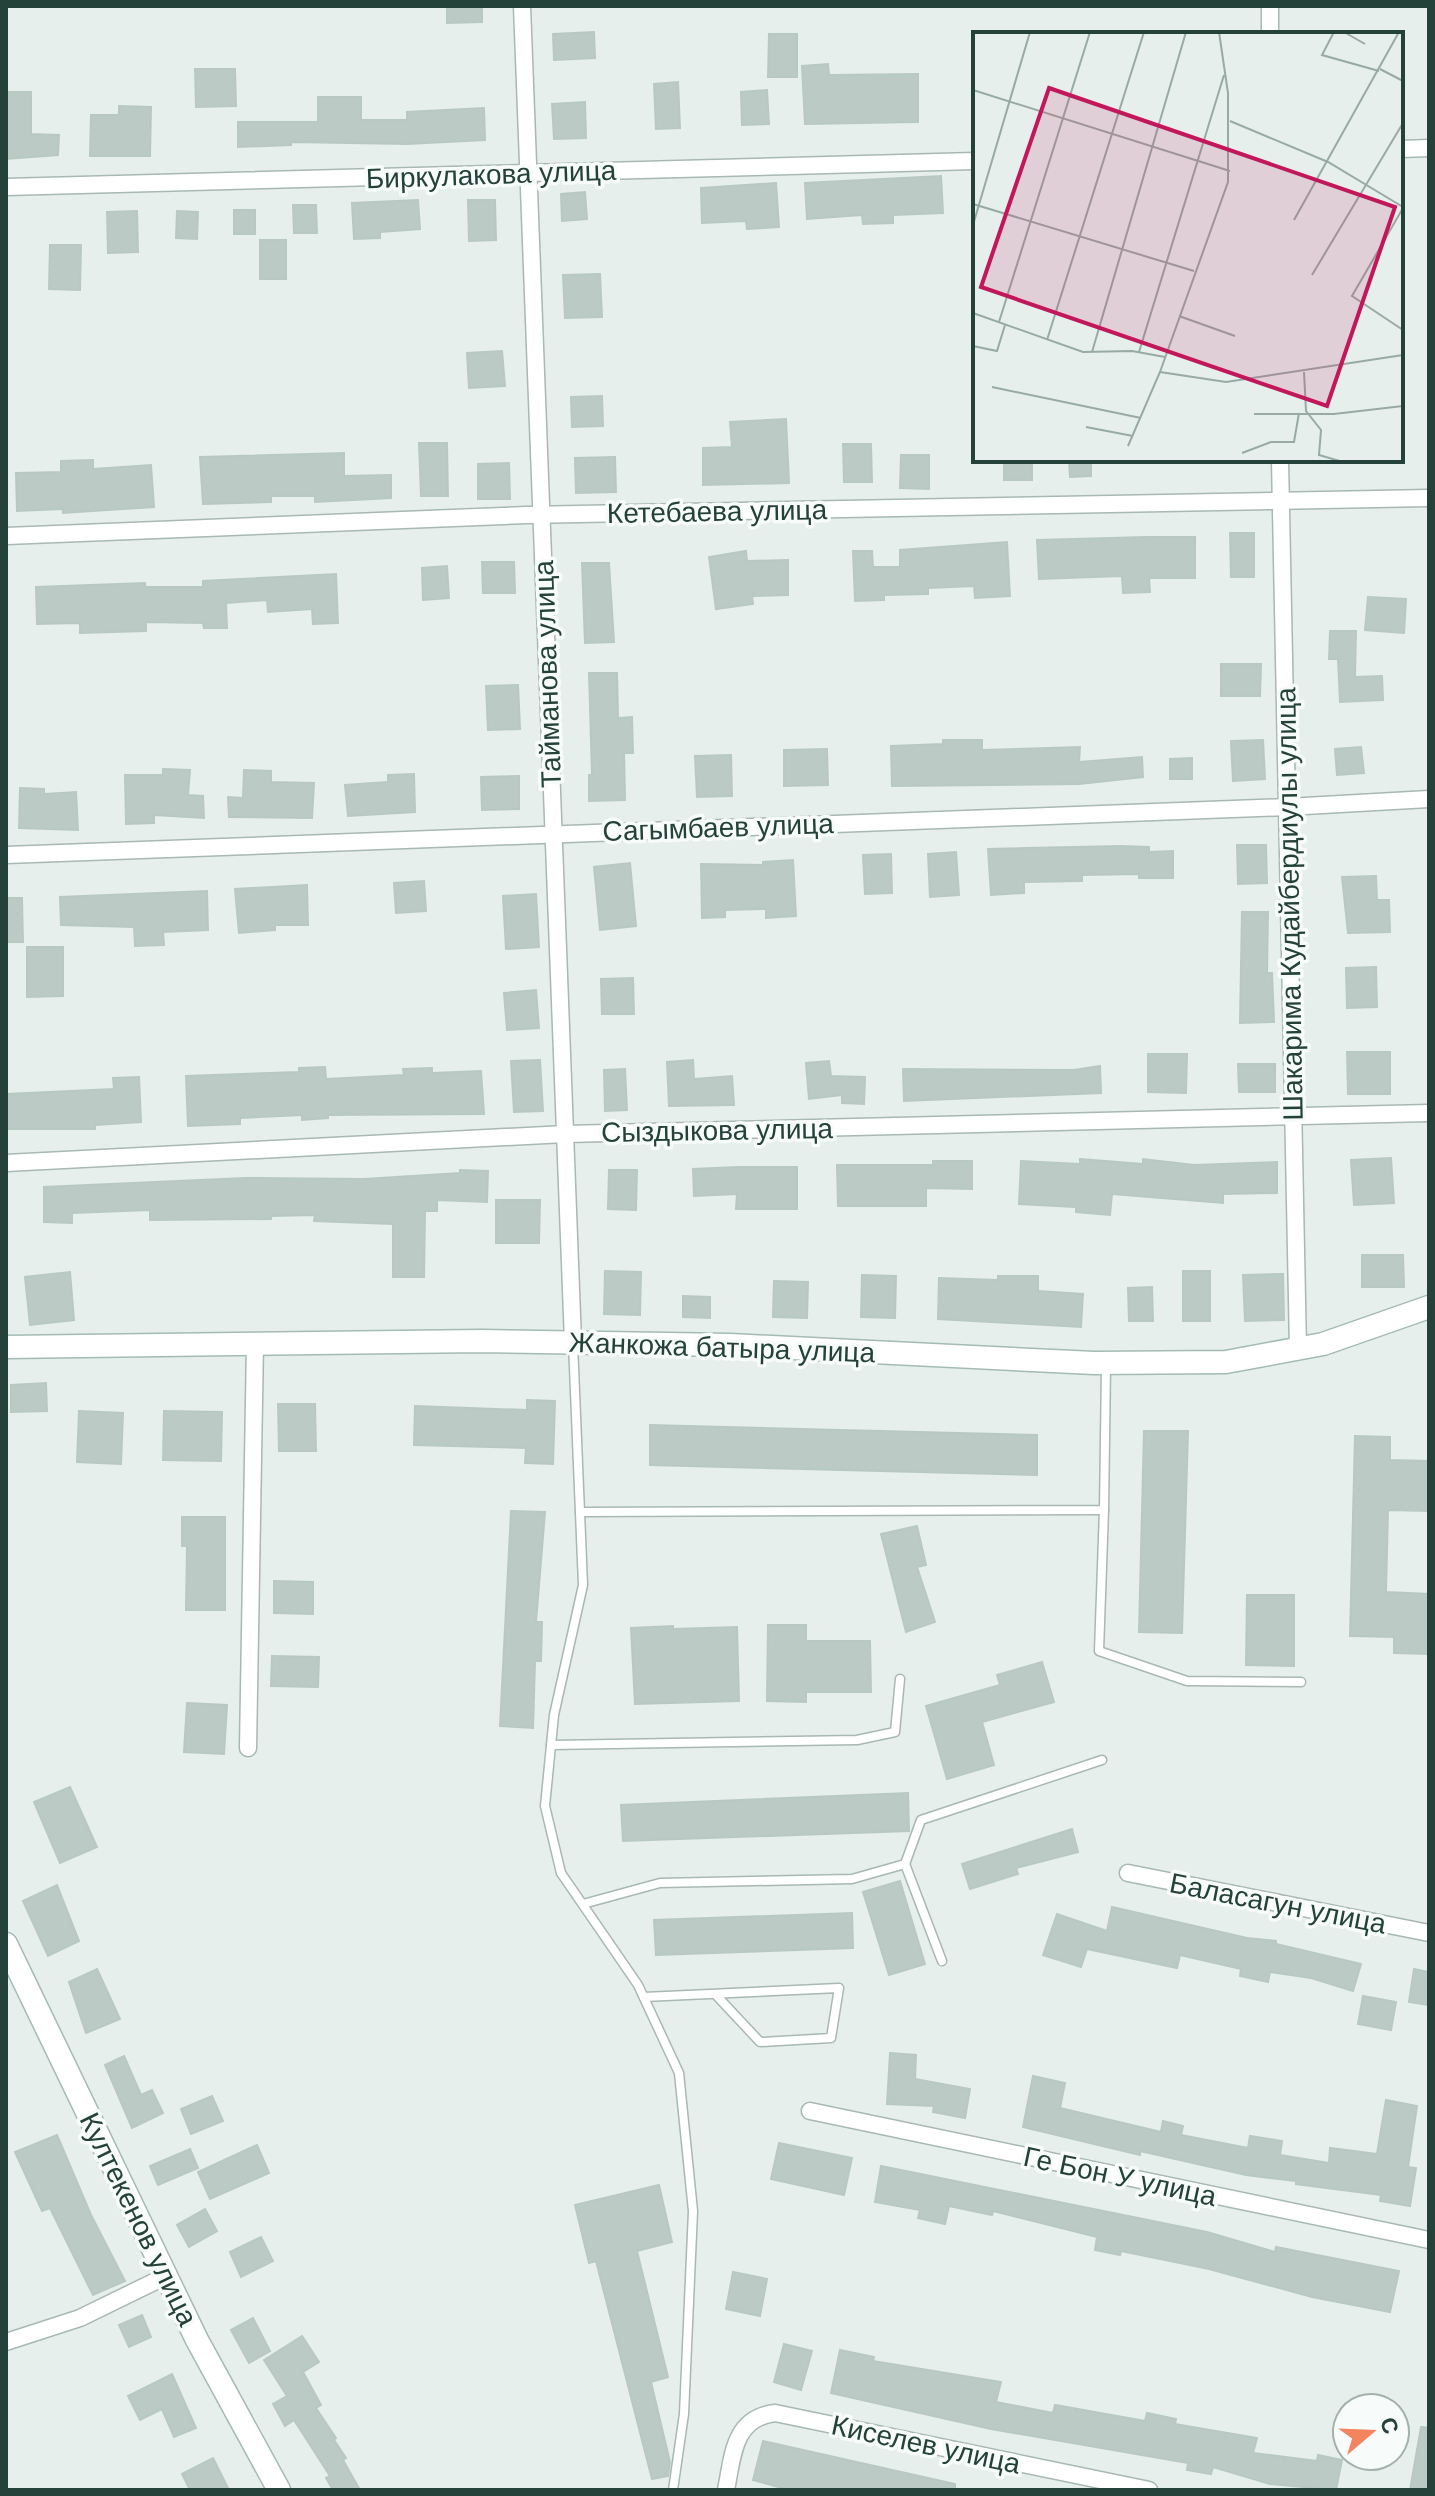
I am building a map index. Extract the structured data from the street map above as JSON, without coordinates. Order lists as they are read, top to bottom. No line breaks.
{"streets":{"street":["Биркулакова улица","Кетебаева улица","Тайманова улица","Сагымбаев улица","Шакарима Кудайбердиулы улица","Сыздыкова улица","Жанкожа батыра улица","Баласагун улица","Ге Бон У улица","Култекенов улица","Киселев улица"]},"crossings":[["Биркулакова улица","Тайманова улица"],["Кетебаева улица","Тайманова улица"],["Кетебаева улица","Шакарима Кудайбердиулы улица"],["Тайманова улица","Сагымбаев улица"],["Тайманова улица","Сыздыкова улица"],["Тайманова улица","Жанкожа батыра улица"],["Сагымбаев улица","Шакарима Кудайбердиулы улица"],["Шакарима Кудайбердиулы улица","Сыздыкова улица"],["Шакарима Кудайбердиулы улица","Жанкожа батыра улица"]],"north":"right"}
